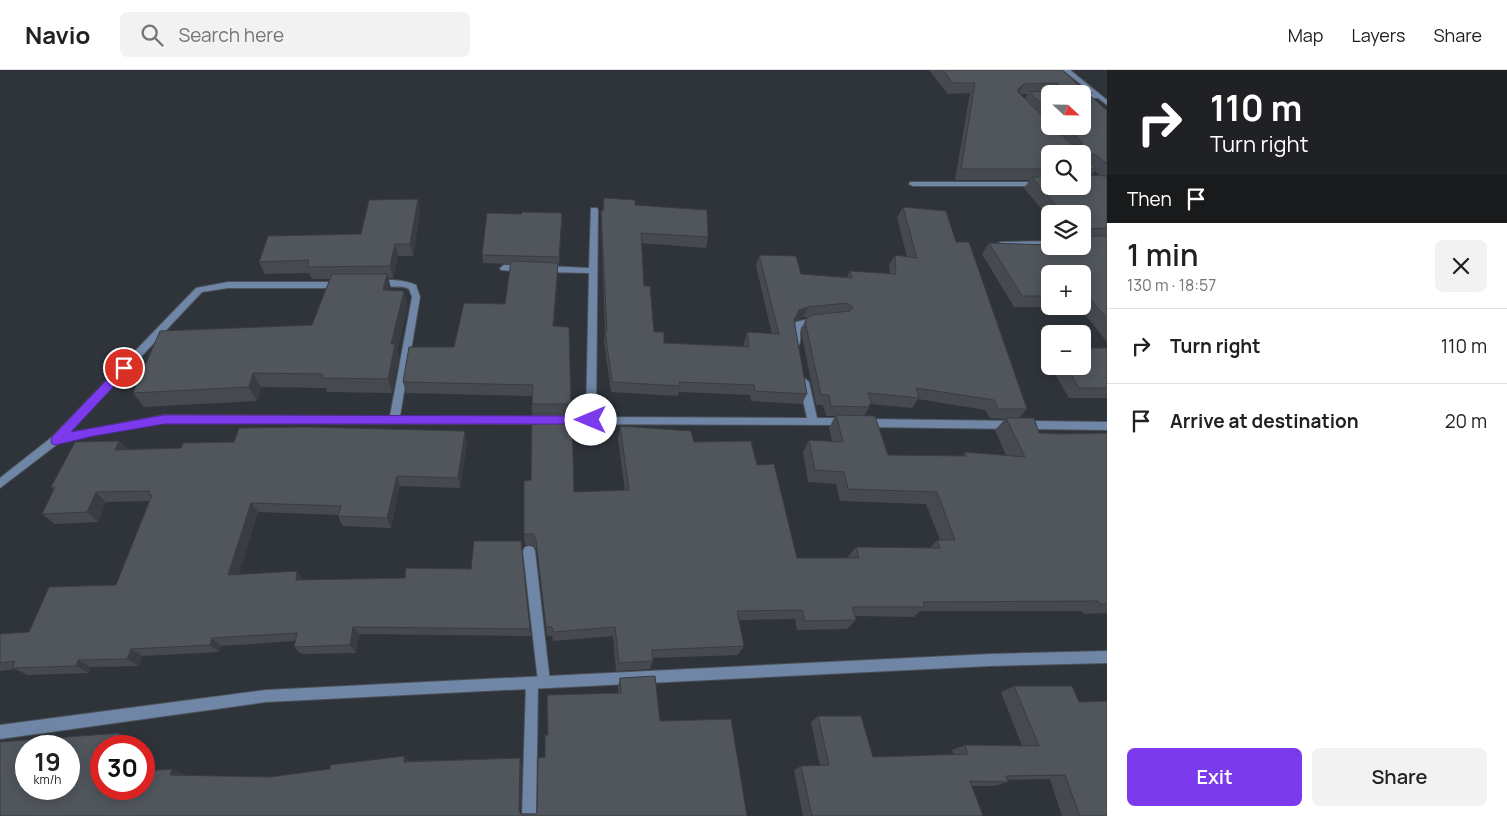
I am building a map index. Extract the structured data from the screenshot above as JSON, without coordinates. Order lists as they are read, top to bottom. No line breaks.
{"north":"right","page":{"header":"Navio","search":"Search here","nav":["Map","Layers","Share"],"turn":["110 m","Turn right"],"map_buttons":["+","−"],"then":"Then","heading":["1 min","130 m · 18:57"],"list":[{"name":"Turn right","value":"110 m"},{"name":"Arrive at destination","value":"20 m"}],"speed":"19 km/h","limit":"30","buttons":["Exit","Share"]}}
